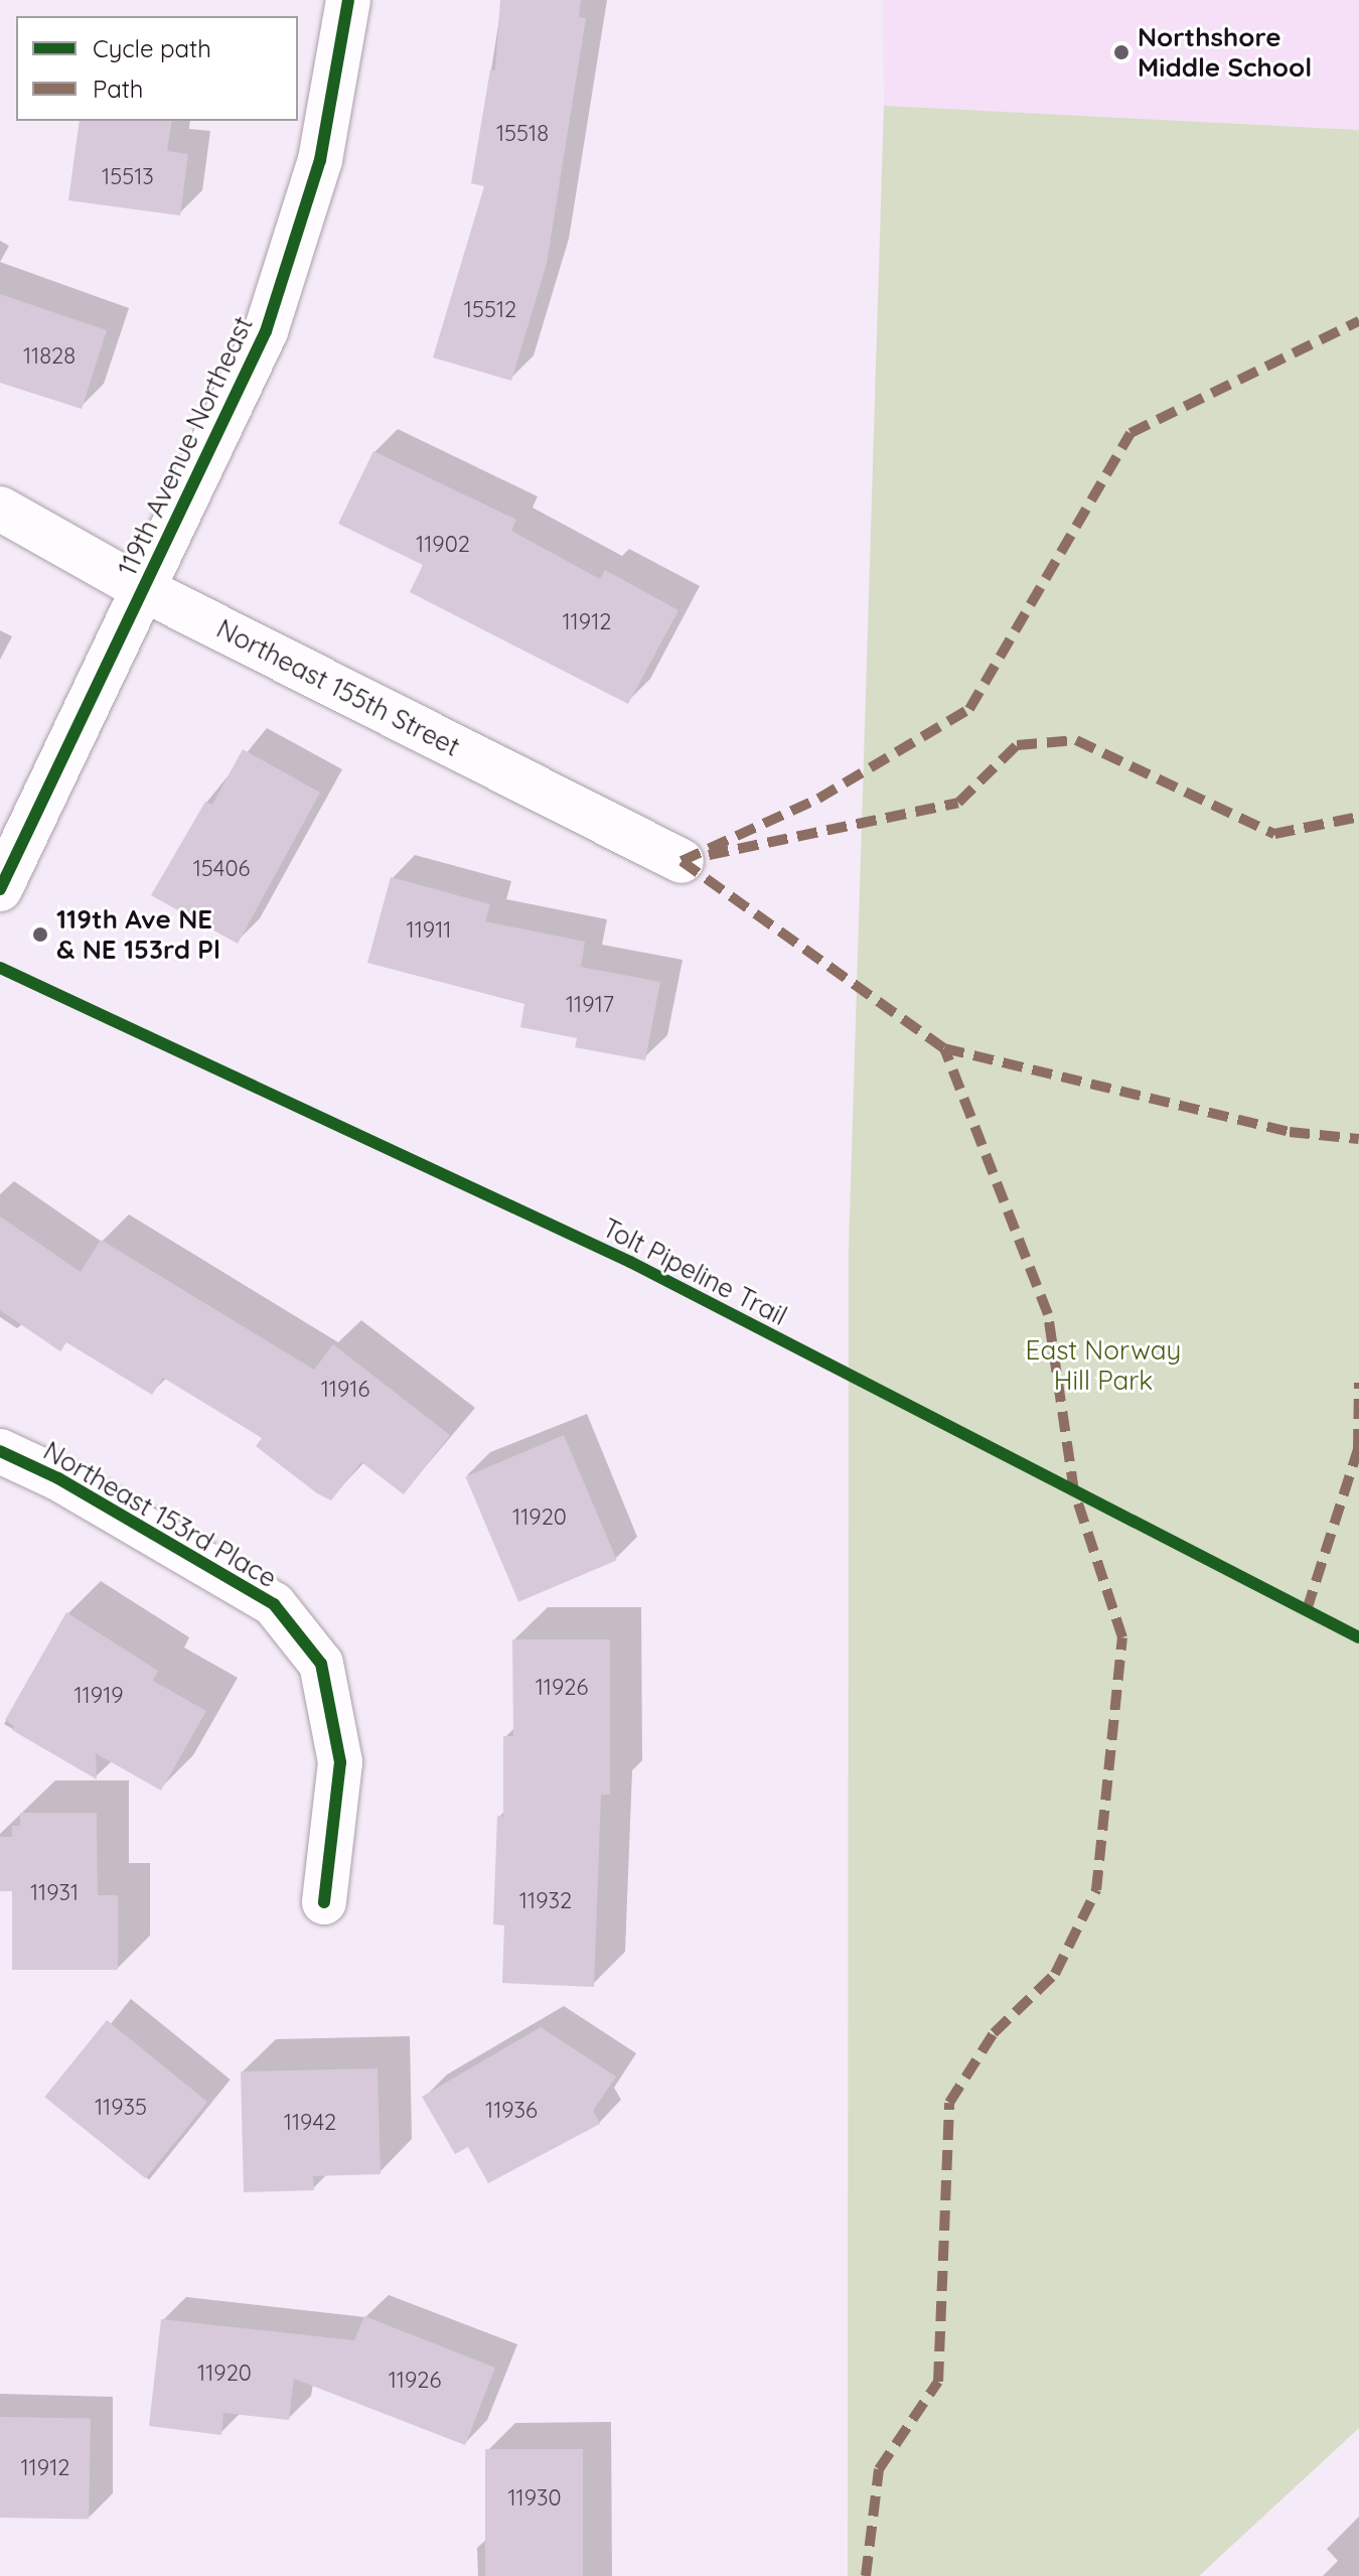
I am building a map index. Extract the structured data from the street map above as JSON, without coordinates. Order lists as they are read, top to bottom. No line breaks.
{"streets":{"street":["119th Avenue Northeast","Northeast 155th Street","Northeast 153rd Place"],"cycle path":["Tolt Pipeline Trail"]},"crossings":[["119th Avenue Northeast","Northeast 155th Street"]],"parks":["East Norway Hill Park"],"places":["Northshore Middle School","119th Ave NE & NE 153rd Pl"],"house_numbers":["15518","15513","15512","11828","11902","11912","15406","11911","11917","11916","11920","11926","11919","11931","11932","11935","11936","11942","11920","11926","11912","11930"],"legend":["Cycle path","Path"]}
